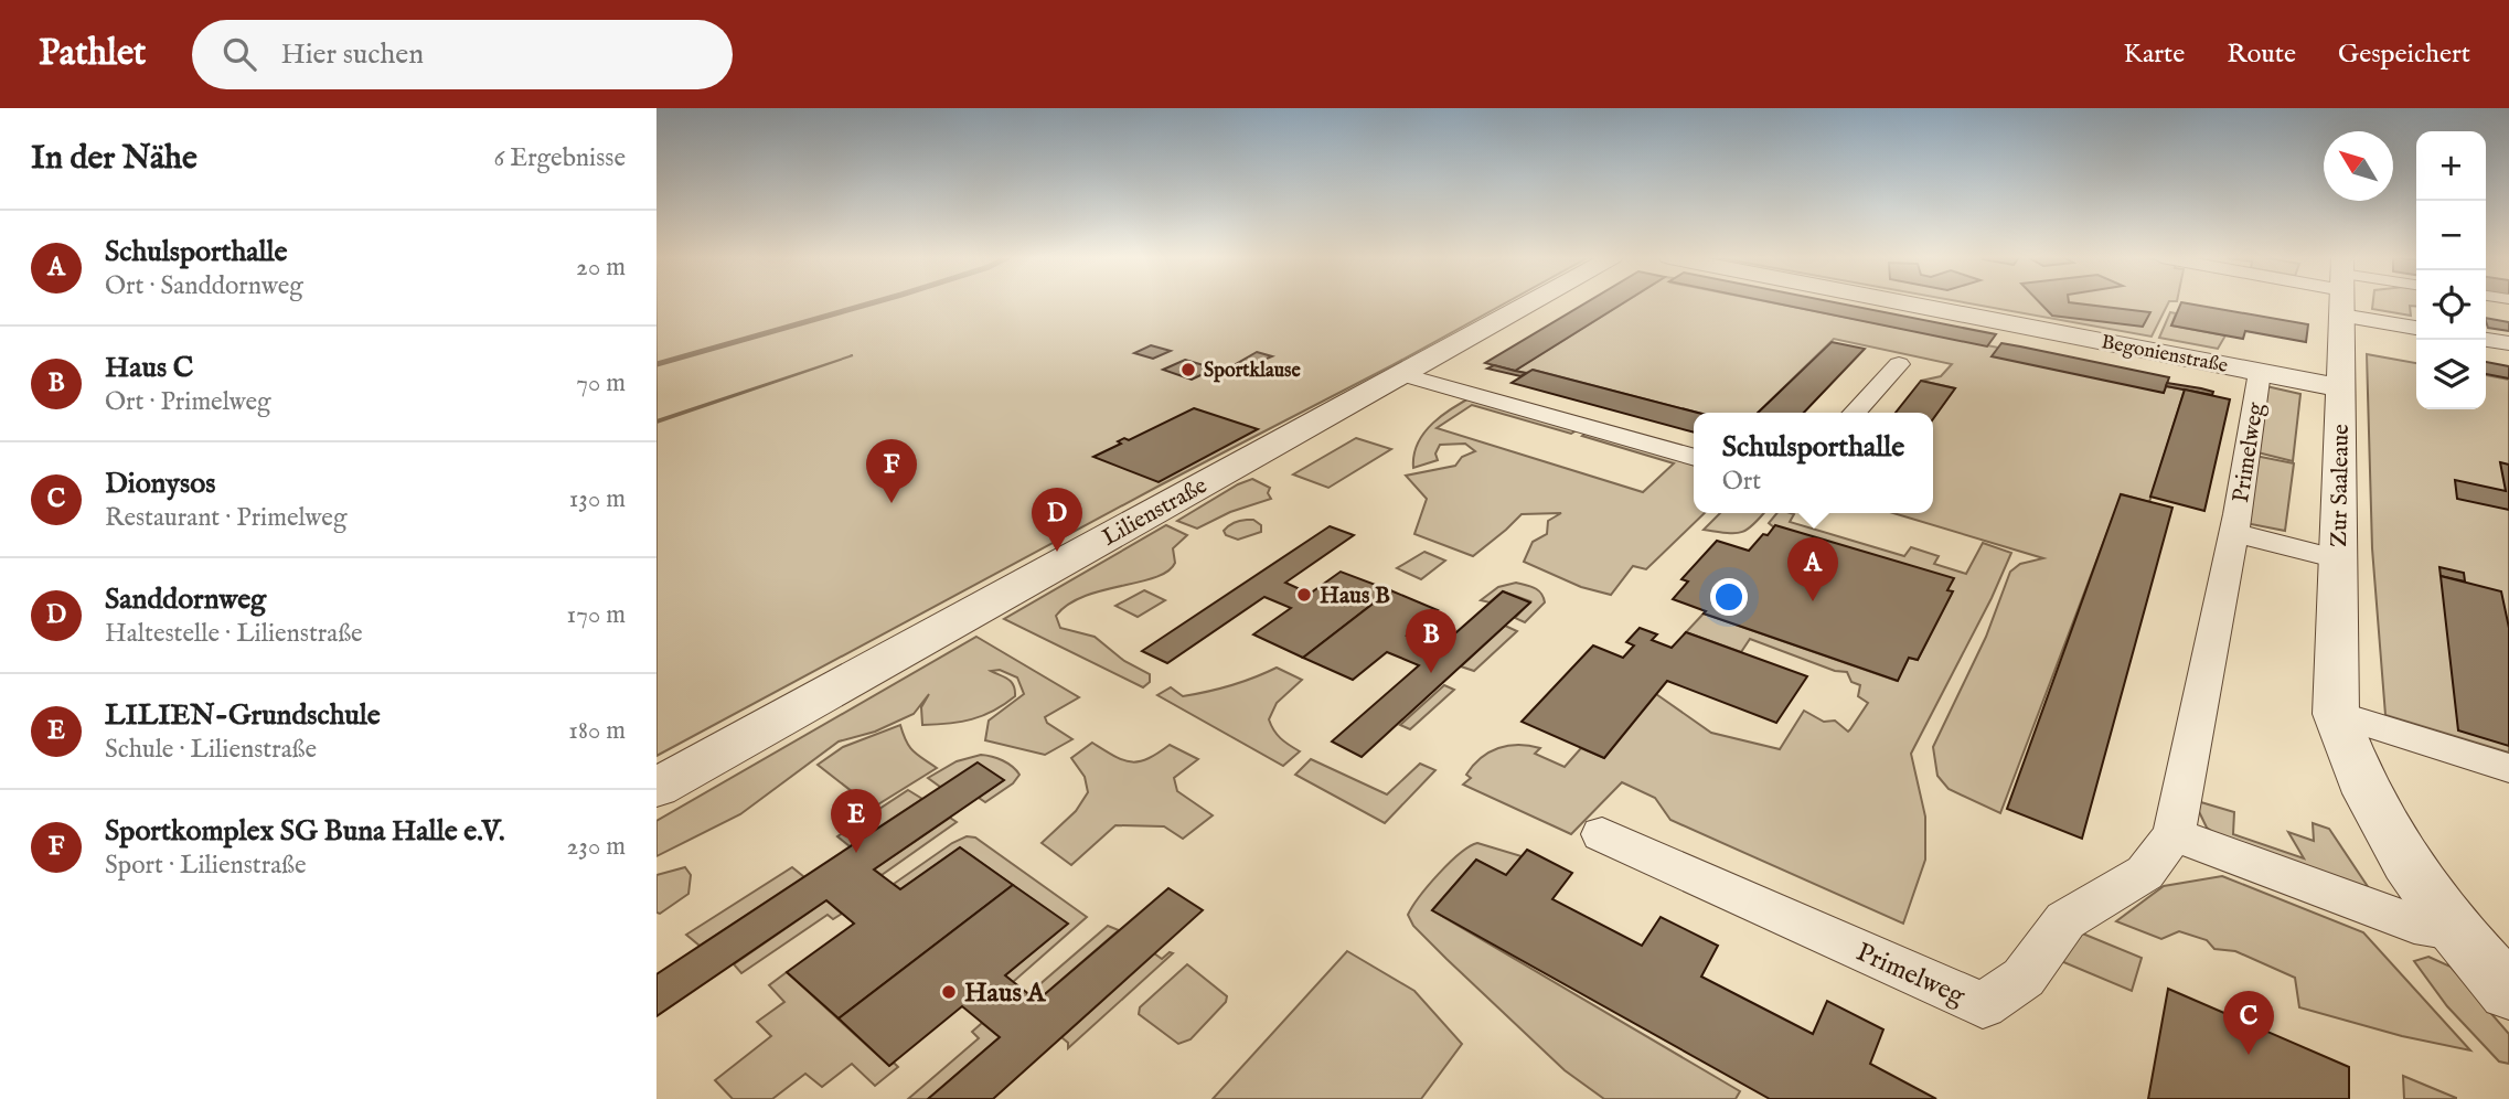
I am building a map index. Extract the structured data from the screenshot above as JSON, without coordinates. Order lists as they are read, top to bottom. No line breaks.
{"streets":{"street":["Begonienstraße","Primelweg","Zur Saaleaue","Lilienstraße"]},"crossings":[["Begonienstraße","Primelweg"],["Begonienstraße","Zur Saaleaue"],["Primelweg","Zur Saaleaue"]],"places":["Sportklause","Haus B","Haus A"],"north":"top left","page":{"header":"Pathlet","search":"Hier suchen","nav":["Karte","Route","Gespeichert"],"heading":["In der Nähe","6 Ergebnisse"],"map_buttons":["+","−"],"list":[{"mark":"A","name":"Schulsporthalle","note":"Ort · Sanddornweg","value":"20 m"},{"mark":"B","name":"Haus C","note":"Ort · Primelweg","value":"70 m"},{"mark":"C","name":"Dionysos","note":"Restaurant · Primelweg","value":"130 m"},{"mark":"D","name":"Sanddornweg","note":"Haltestelle · Lilienstraße","value":"170 m"},{"mark":"E","name":"LILIEN-Grundschule","note":"Schule · Lilienstraße","value":"180 m"},{"mark":"F","name":"Sportkomplex SG Buna Halle e.V.","note":"Sport · Lilienstraße","value":"230 m"}],"popup":["Schulsporthalle","Ort"],"pins":["F","D","A","B","E","C"]}}
